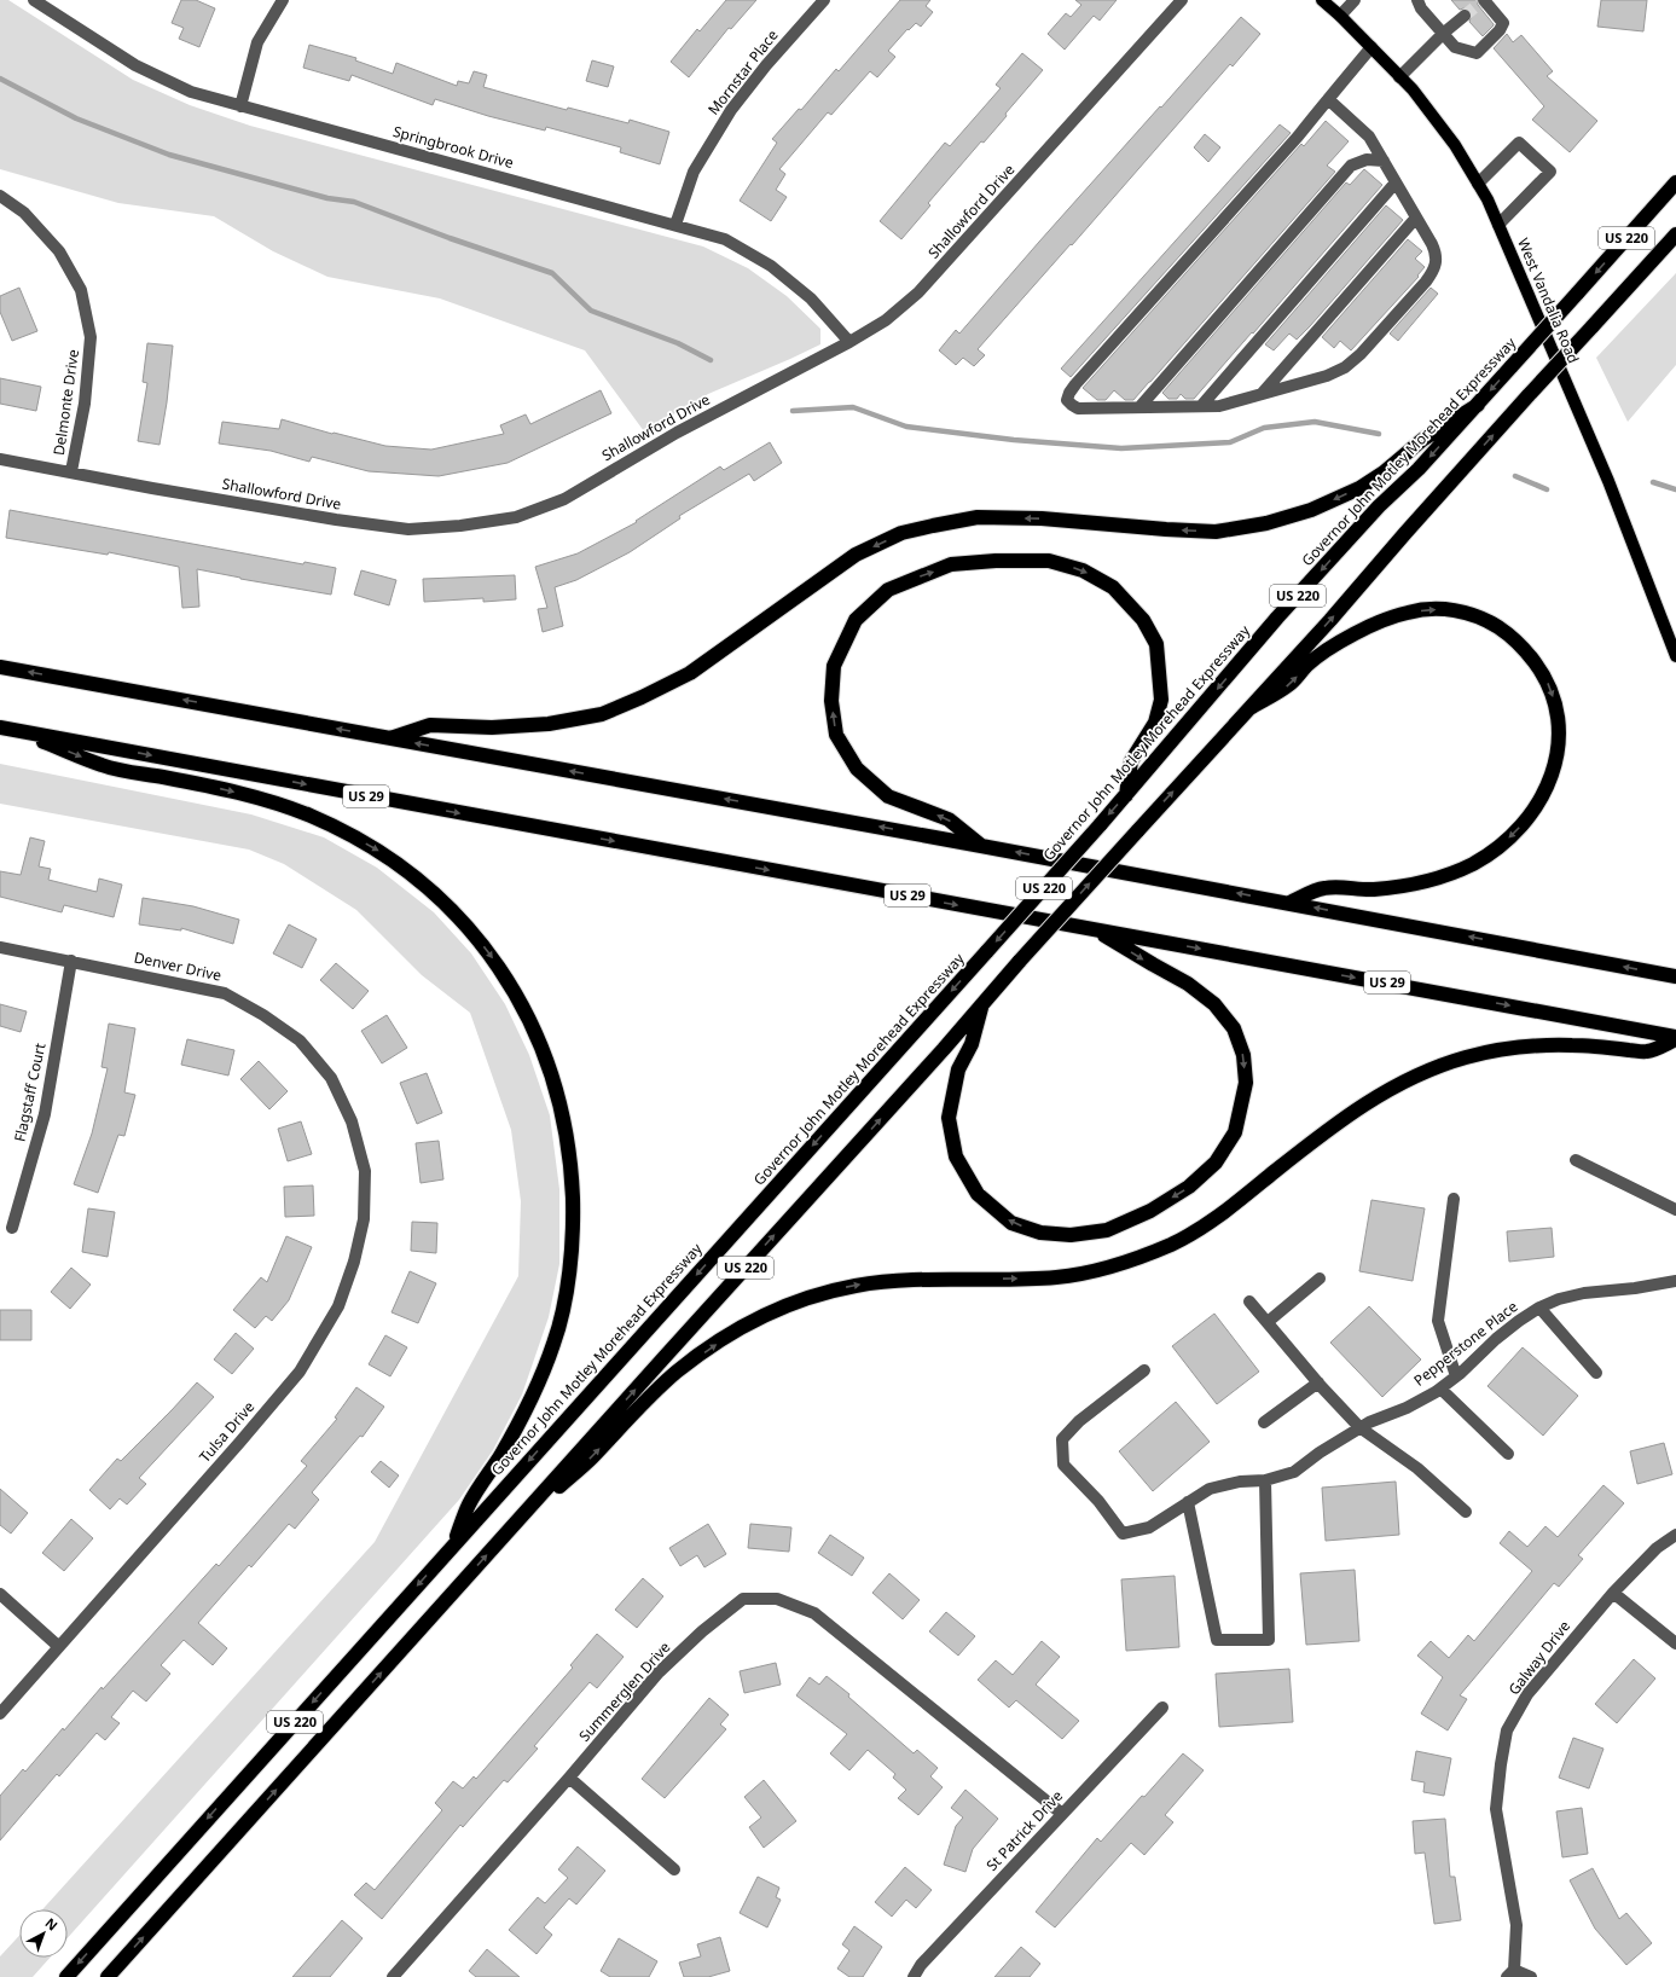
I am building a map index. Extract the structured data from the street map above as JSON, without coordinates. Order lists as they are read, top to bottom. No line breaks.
{"streets":{"highway":["US 220","Governor John Motley Morehead Expressway","US 29"],"main road":["West Vandalia Road"],"street":["Mornstar Place","Springbrook Drive","Shallowford Drive","Delmonte Drive","Denver Drive","Flagstaff Court","Pepperstone Place","Tulsa Drive","Galway Drive","Summerglen Drive","St Patrick Drive"]},"crossings":[["Mornstar Place","Springbrook Drive"],["Springbrook Drive","Shallowford Drive"],["Shallowford Drive","Delmonte Drive"],["Denver Drive","Flagstaff Court"],["Denver Drive","Tulsa Drive"],["Summerglen Drive","St Patrick Drive"]],"north":"top right"}
